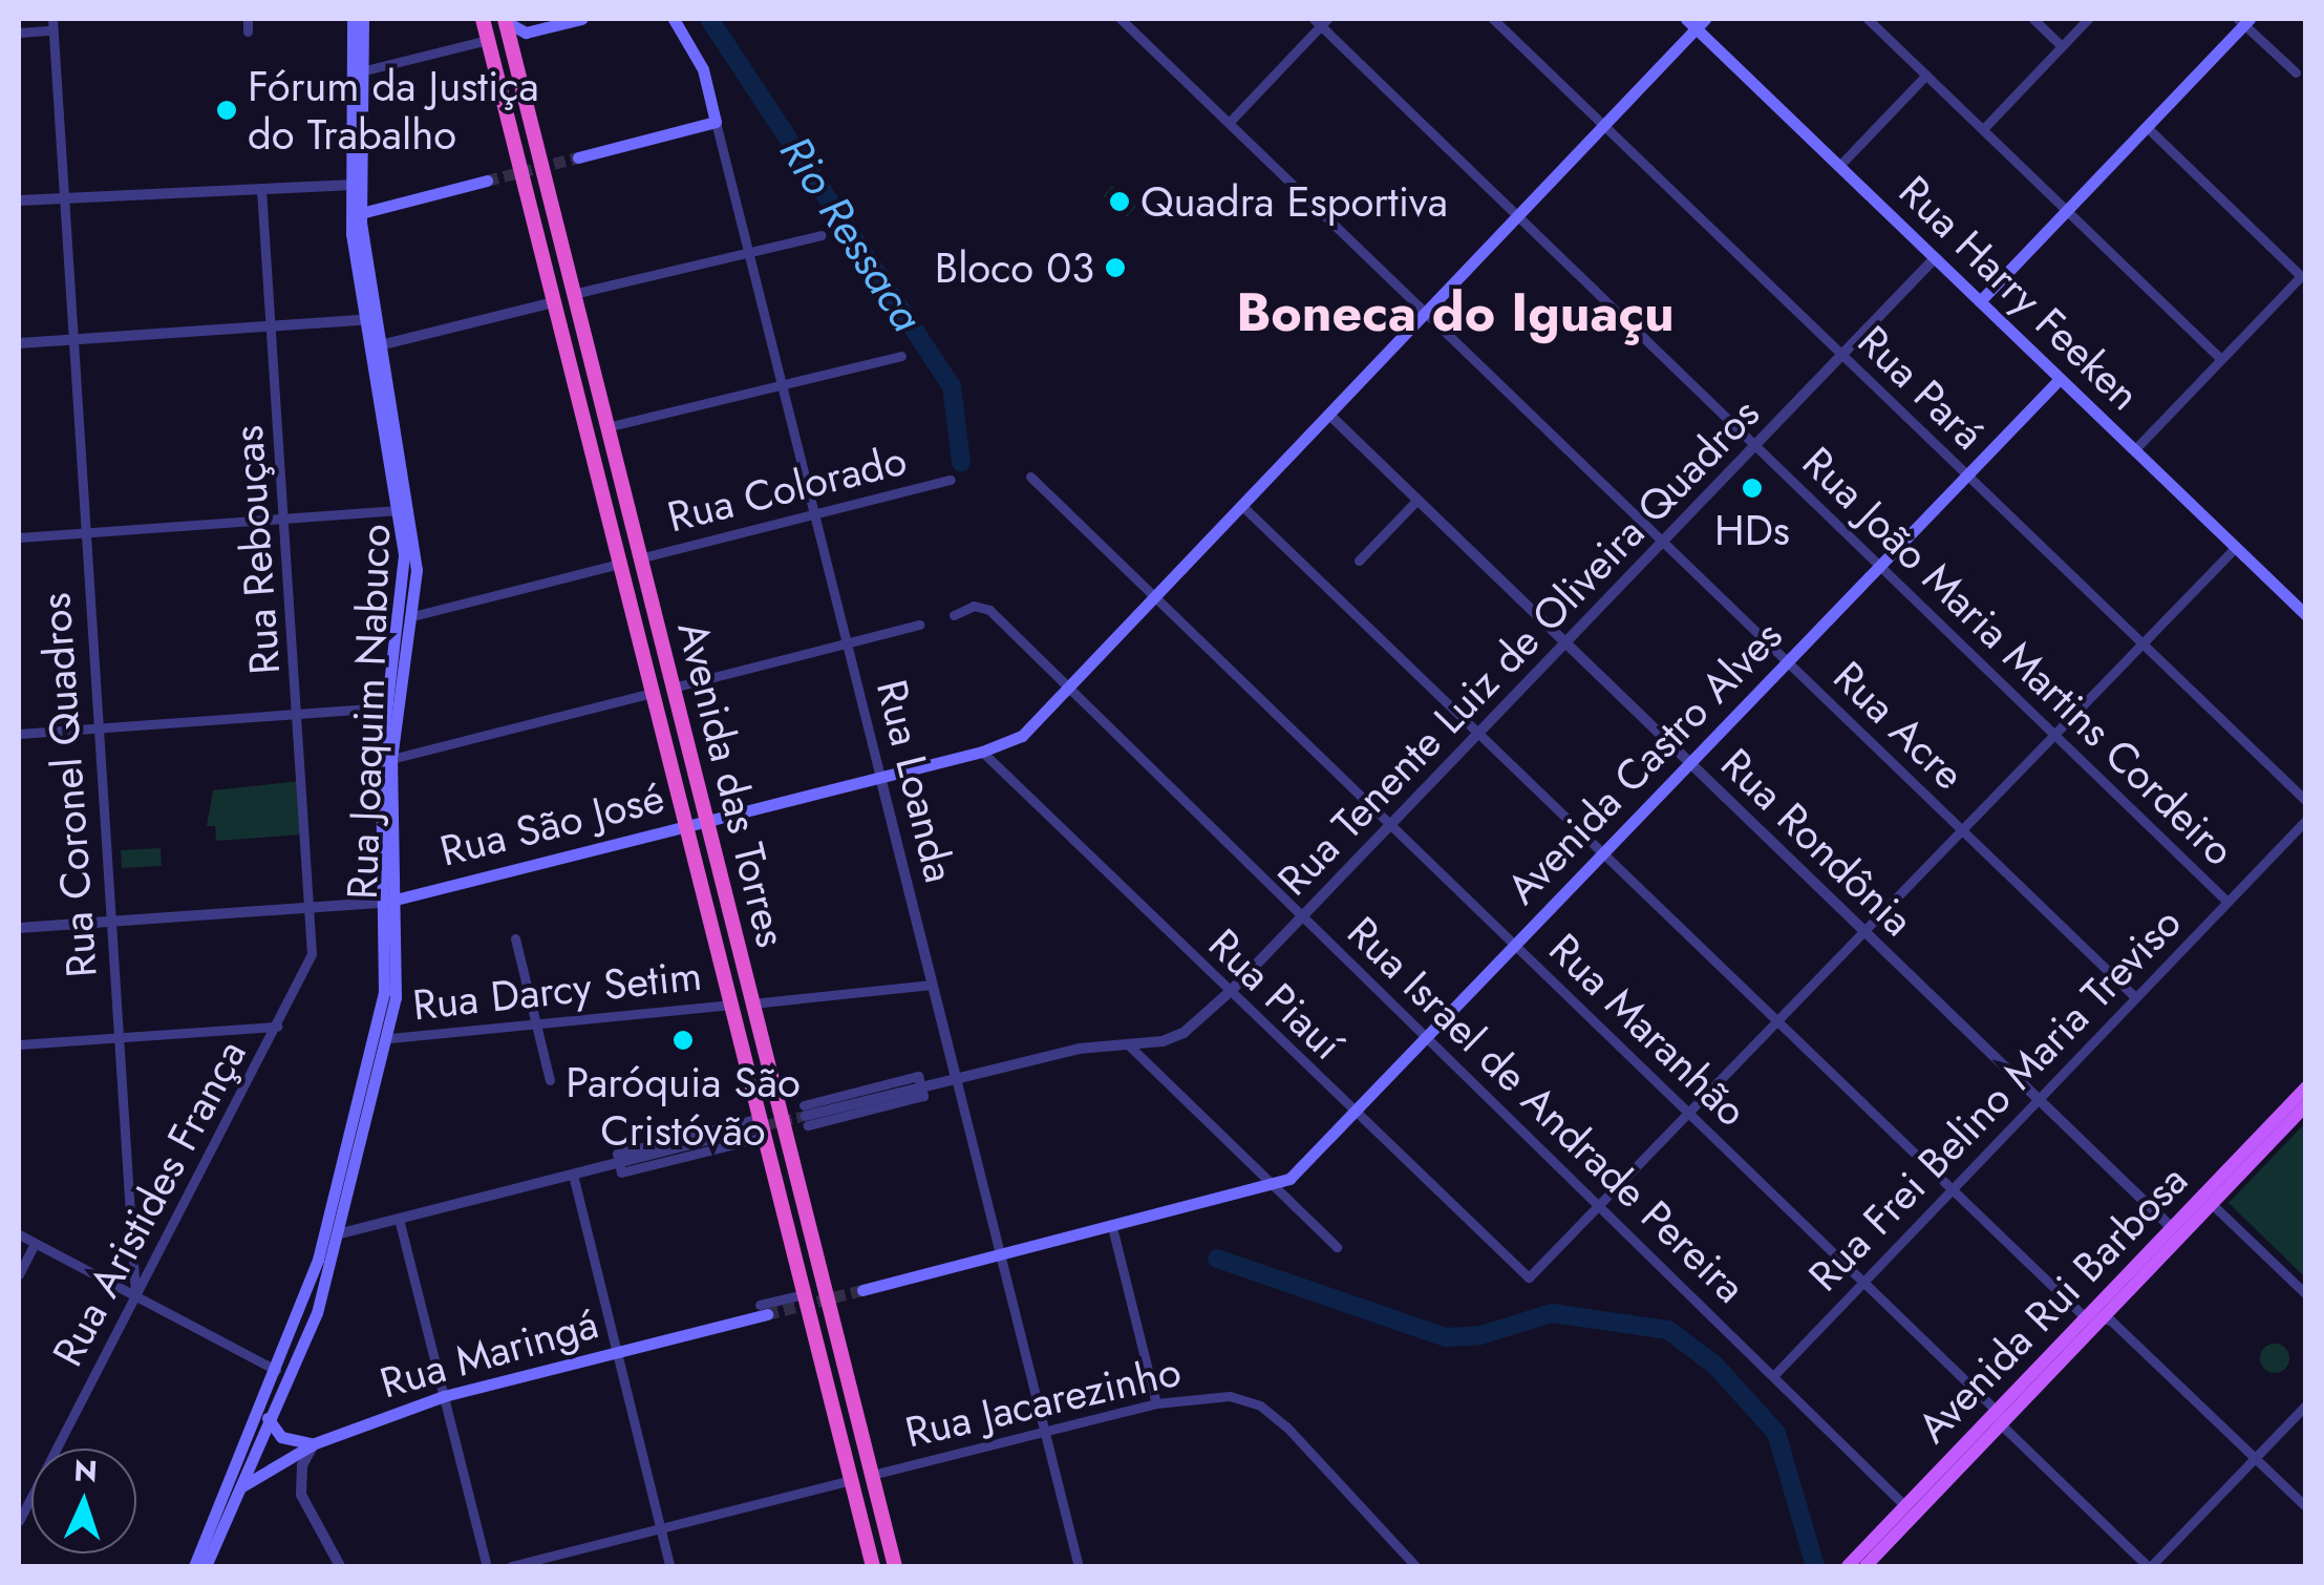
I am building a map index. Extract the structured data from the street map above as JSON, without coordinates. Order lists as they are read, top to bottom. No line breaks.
{"streets":{"highway":["Avenida das Torres"],"main road":["Rua Harry Feeken","Rua Joaquim Nabuco","Avenida Castro Alves","Rua Loanda","Rua São José","Avenida Rui Barbosa","Rua Maringá"],"street":["Rua Pará","Rua Colorado","Rua Rebouças","Rua Tenente Luiz de Oliveira Quadros","Rua João Maria Martins Cordeiro","Rua Acre","Rua Coronel Quadros","Rua Rondônia","Rua Darcy Setim","Rua Piauí","Rua Maranhão","Rua Frei Belino Maria Treviso","Rua Israel de Andrade Pereira","Rua Aristides França","Rua Jacarezinho"]},"crossings":[["Rua Harry Feeken","Rua Tenente Luiz de Oliveira Quadros"],["Rua Harry Feeken","Avenida Castro Alves"],["Rua Harry Feeken","Rua São José"],["Rua Pará","Rua Tenente Luiz de Oliveira Quadros"],["Rua Pará","Avenida Castro Alves"],["Rua Pará","Rua São José"],["Rua Colorado","Rua Joaquim Nabuco"],["Rua Colorado","Rua Loanda"],["Rua Colorado","Avenida das Torres"],["Rua Rebouças","Rua Aristides França"],["Rua Tenente Luiz de Oliveira Quadros","Rua João Maria Martins Cordeiro"],["Rua Tenente Luiz de Oliveira Quadros","Rua Acre"],["Rua Tenente Luiz de Oliveira Quadros","Rua Loanda"],["Rua Tenente Luiz de Oliveira Quadros","Rua Rondônia"],["Rua Tenente Luiz de Oliveira Quadros","Rua Piauí"],["Rua Tenente Luiz de Oliveira Quadros","Rua Maranhão"],["Rua Tenente Luiz de Oliveira Quadros","Rua Israel de Andrade Pereira"],["Rua João Maria Martins Cordeiro","Avenida Castro Alves"],["Rua João Maria Martins Cordeiro","Rua São José"],["Rua João Maria Martins Cordeiro","Rua Frei Belino Maria Treviso"],["Rua Joaquim Nabuco","Rua São José"],["Rua Joaquim Nabuco","Rua Darcy Setim"],["Rua Joaquim Nabuco","Rua Maringá"],["Rua Acre","Avenida Castro Alves"],["Rua Acre","Rua São José"],["Rua Acre","Rua Frei Belino Maria Treviso"],["Avenida Castro Alves","Rua Rondônia"],["Avenida Castro Alves","Rua Piauí"],["Avenida Castro Alves","Rua Maranhão"],["Avenida Castro Alves","Rua Israel de Andrade Pereira"],["Rua Loanda","Rua São José"],["Rua Loanda","Rua Darcy Setim"],["Rua Loanda","Rua Jacarezinho"],["Avenida das Torres","Rua São José"],["Avenida das Torres","Rua Darcy Setim"],["Avenida das Torres","Rua Jacarezinho"],["Rua Coronel Quadros","Rua Aristides França"],["Rua São José","Rua Rondônia"],["Rua São José","Rua Piauí"],["Rua São José","Rua Maranhão"],["Rua São José","Rua Israel de Andrade Pereira"],["Rua Rondônia","Rua Frei Belino Maria Treviso"],["Rua Rondônia","Avenida Rui Barbosa"],["Rua Piauí","Rua Israel de Andrade Pereira"],["Rua Maranhão","Rua Frei Belino Maria Treviso"],["Rua Maranhão","Avenida Rui Barbosa"],["Rua Frei Belino Maria Treviso","Rua Israel de Andrade Pereira"],["Rua Israel de Andrade Pereira","Avenida Rui Barbosa"]],"districts":["Boneca do Iguaçu"],"water":["Rio Ressaca"],"places":["Fórum da Justiça do Trabalho","Quadra Esportiva","Bloco 03","HDs","Paróquia São Cristóvão"],"north":"top"}
